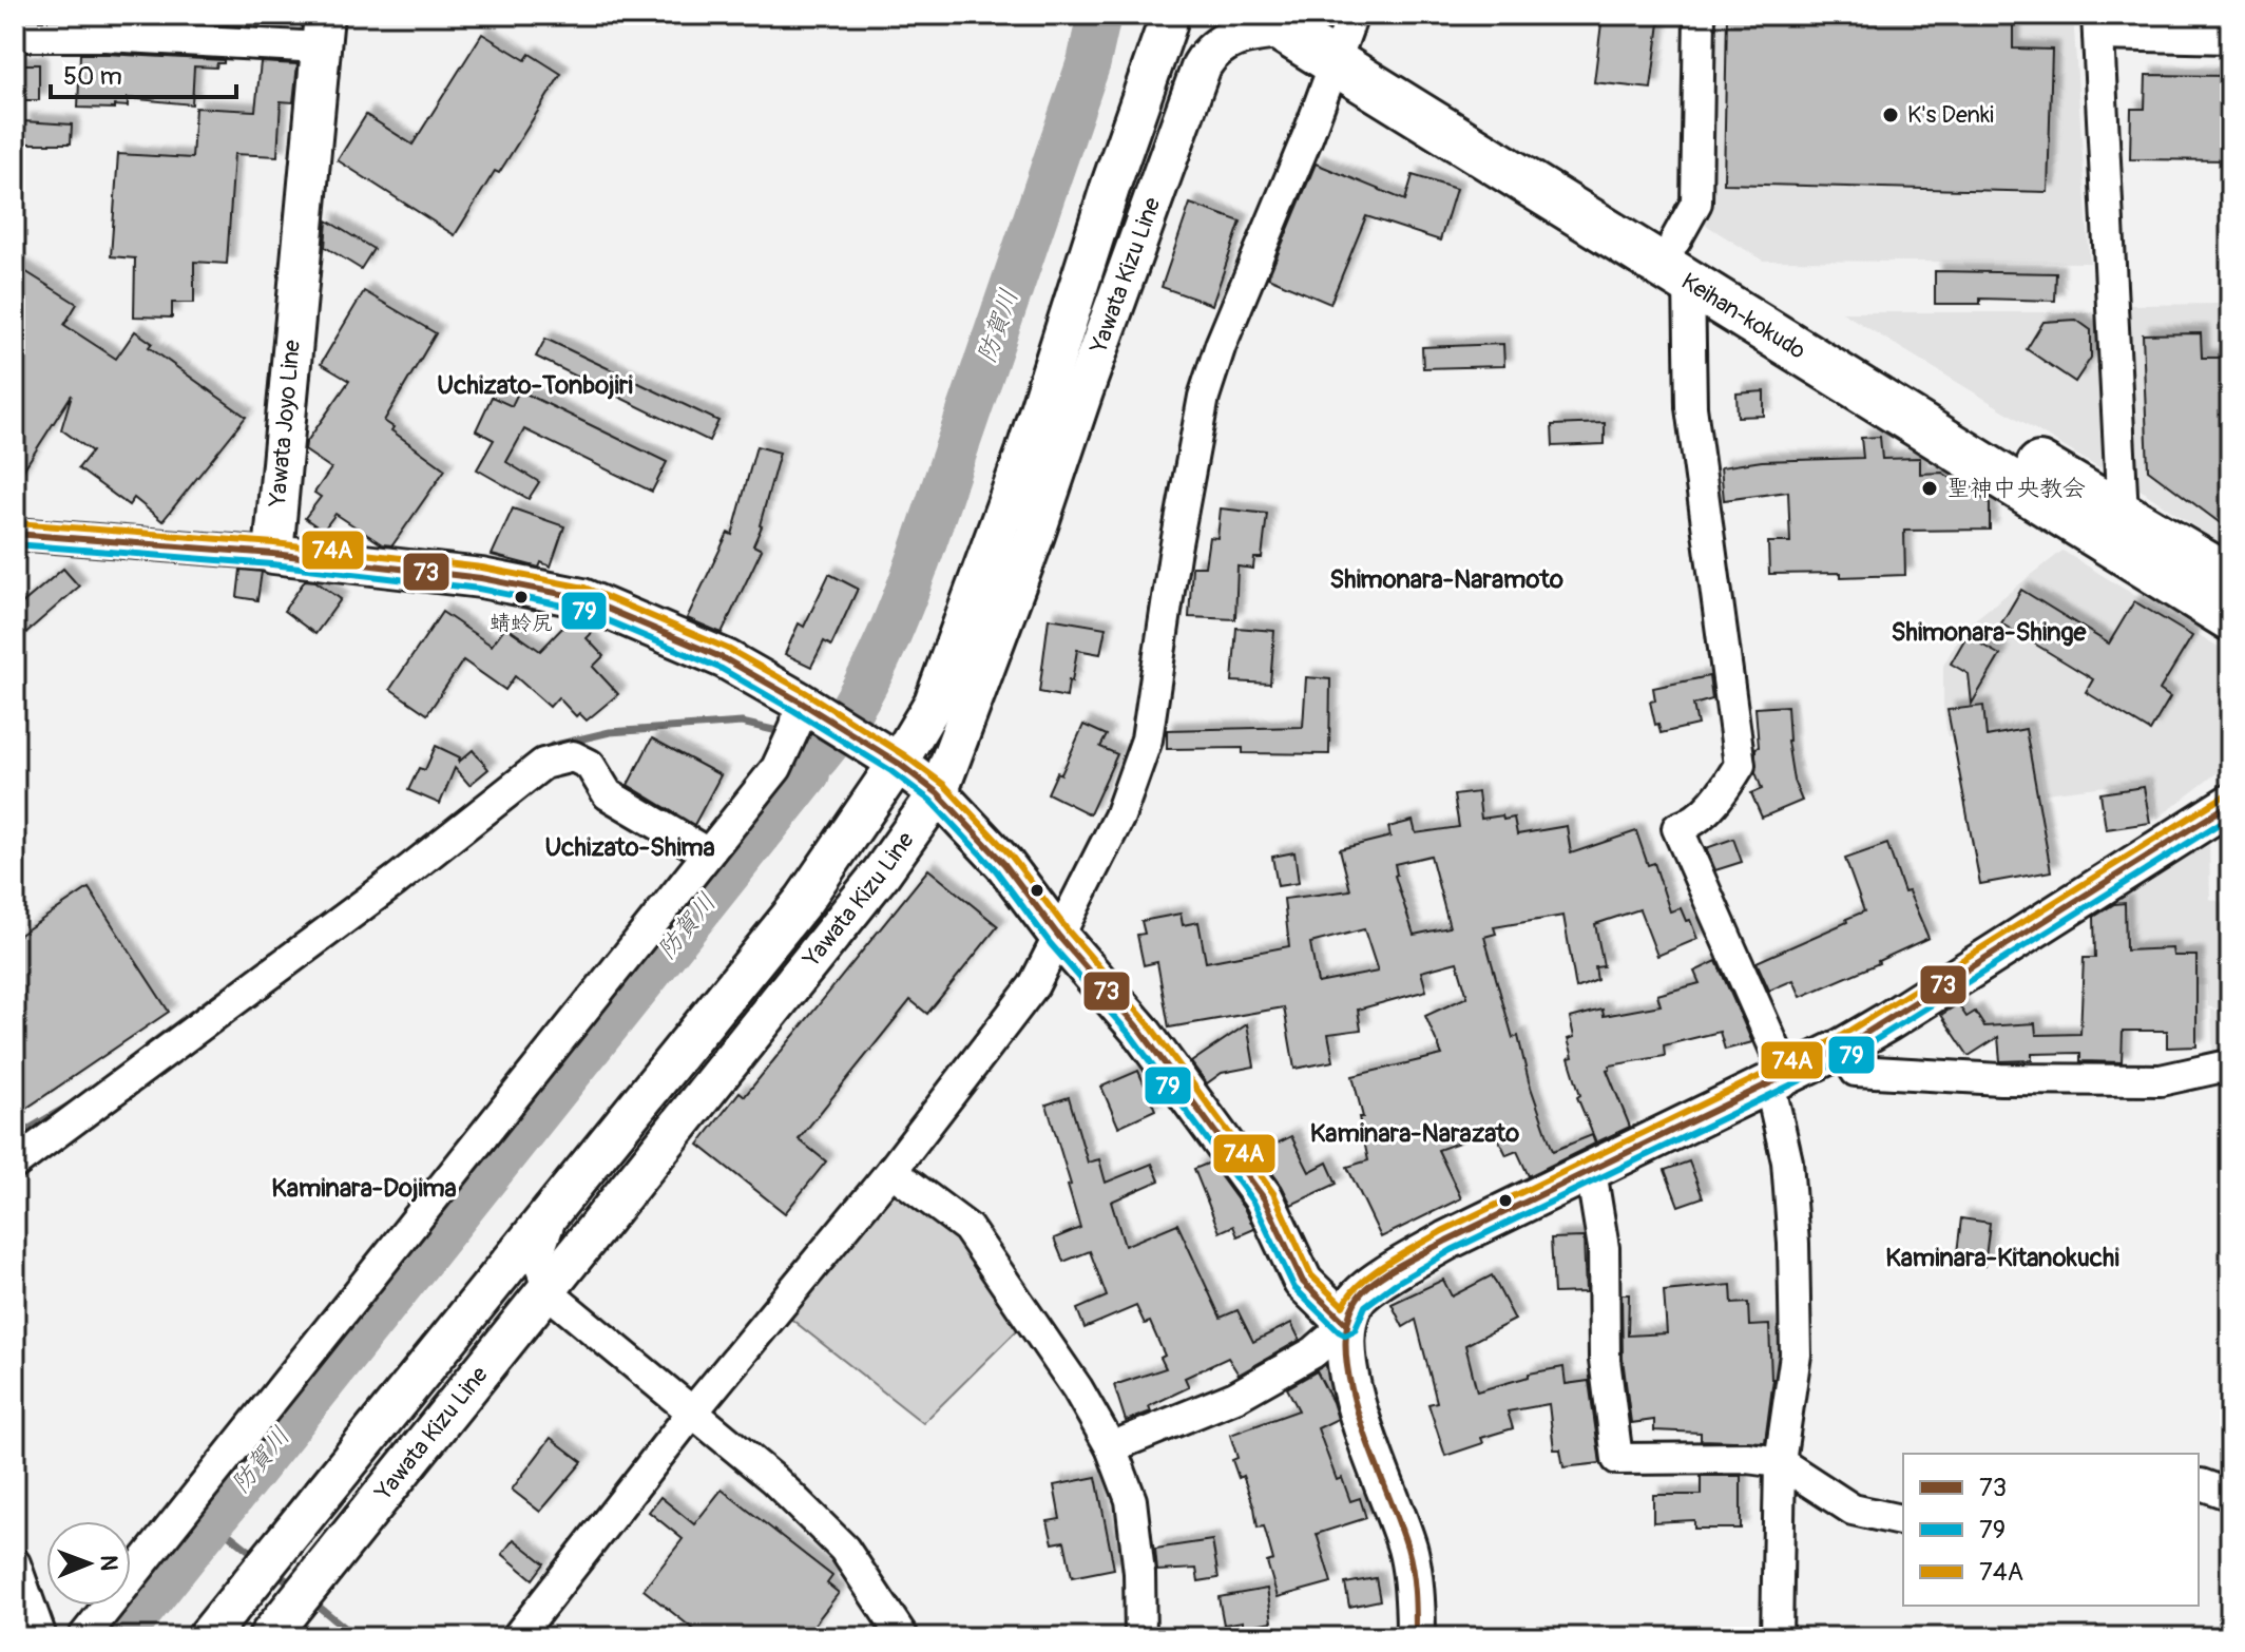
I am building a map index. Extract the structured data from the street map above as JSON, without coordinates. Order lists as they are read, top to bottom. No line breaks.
{"streets":{"highway":["Keihan-kokudo"],"main road":["Yawata Kizu Line","Yawata Joyo Line"]},"crossings":[["Yawata Kizu Line","Keihan-kokudo"]],"districts":["Uchizato-Tonbojiri","Shimonara-Naramoto","Shimonara-Shinge","Uchizato-Shima","Kaminara-Narazato","Kaminara-Dojima","Kaminara-Kitanokuchi"],"water":["防賀川"],"places":["K's Denki","聖神中央教会","蜻蛉尻"],"lines":["transit line 74A","transit line 73","transit line 79"],"legend":["73","79","74A"],"scale_bar":"50 m","north":"right"}
